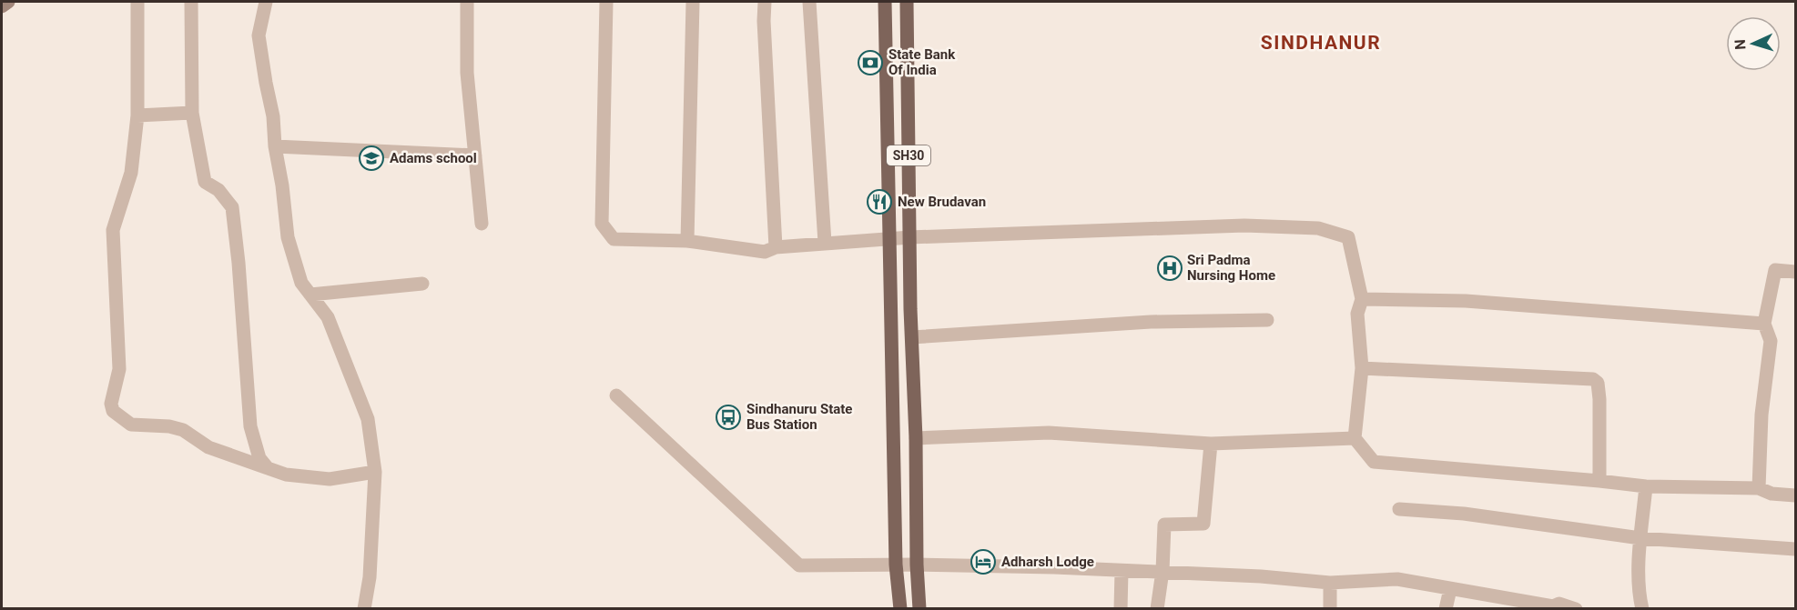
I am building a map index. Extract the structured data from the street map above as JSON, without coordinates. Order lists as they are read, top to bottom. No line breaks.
{"streets":{"main road":["SH30"]},"districts":["SINDHANUR"],"places":{"bank":["State Bank Of India"],"school or university":["Adams school"],"restaurant":["New Brudavan"],"hospital":["Sri Padma Nursing Home"],"bus stop":["Sindhanuru State Bus Station"],"hotel":["Adharsh Lodge"]},"north":"left"}
